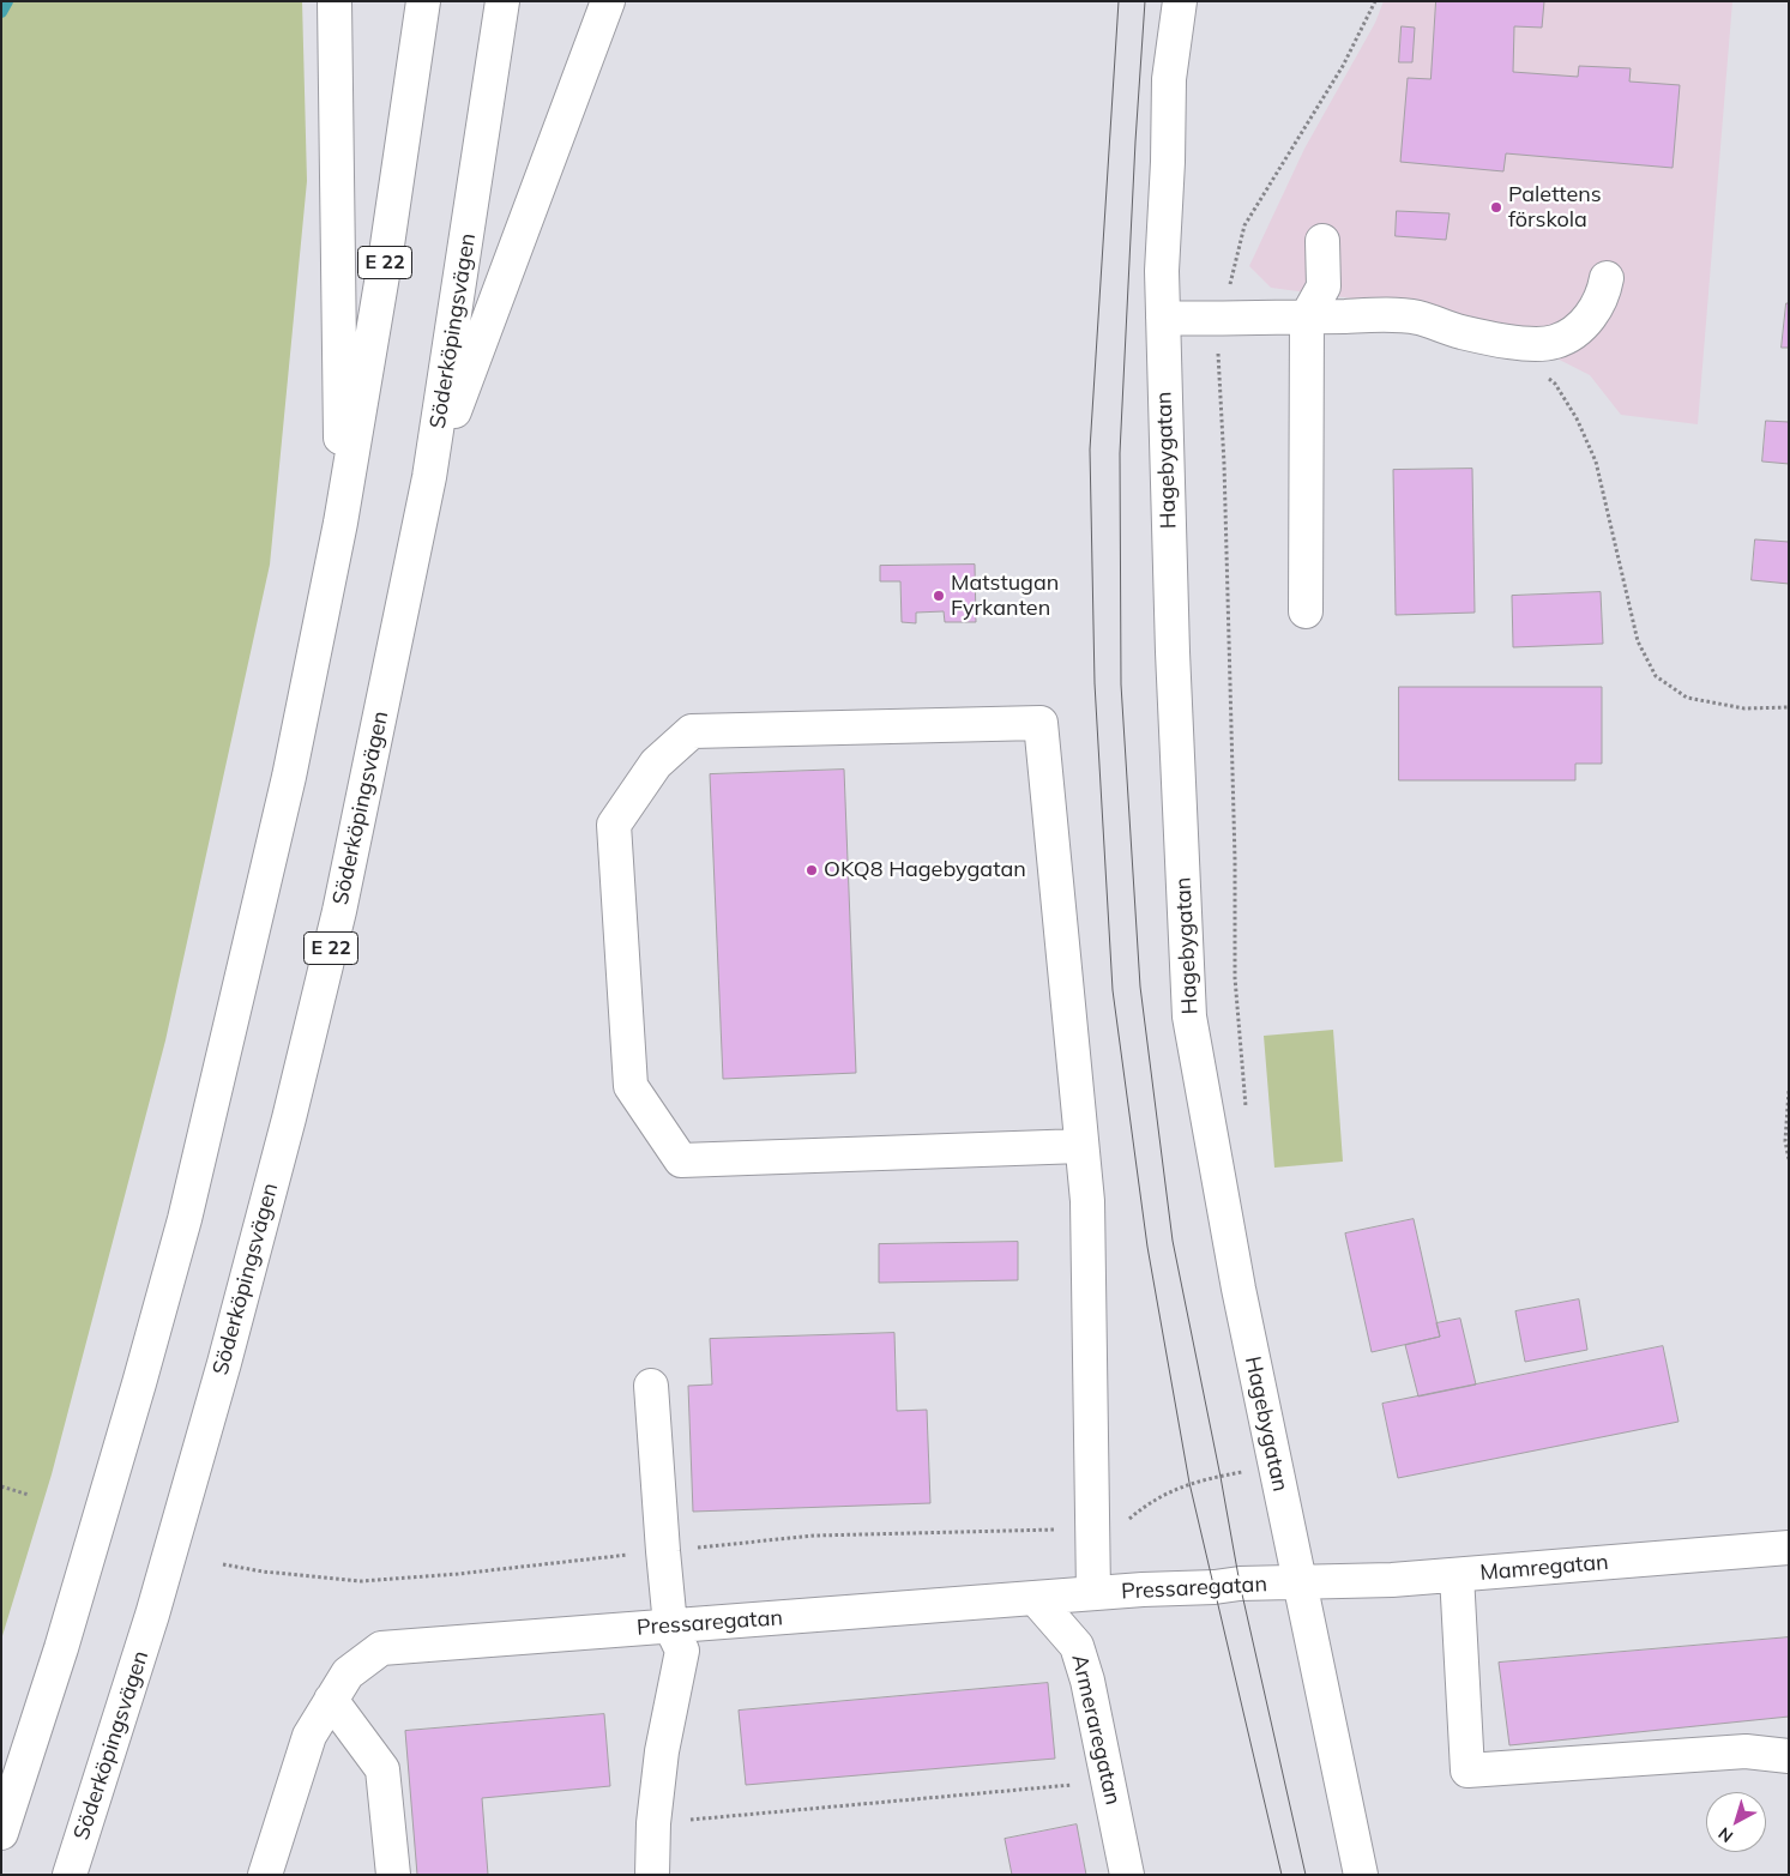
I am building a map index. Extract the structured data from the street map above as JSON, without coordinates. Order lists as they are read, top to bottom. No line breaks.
{"streets":{"main road":["E 22","Söderköpingsvägen","Hagebygatan","Mamregatan","Pressaregatan","Armeraregatan"]},"crossings":[["Hagebygatan","Mamregatan"],["Hagebygatan","Pressaregatan"],["Mamregatan","Pressaregatan"],["Pressaregatan","Armeraregatan"]],"places":["Palettens förskola","Matstugan Fyrkanten","OKQ8 Hagebygatan"],"north":"bottom left"}
